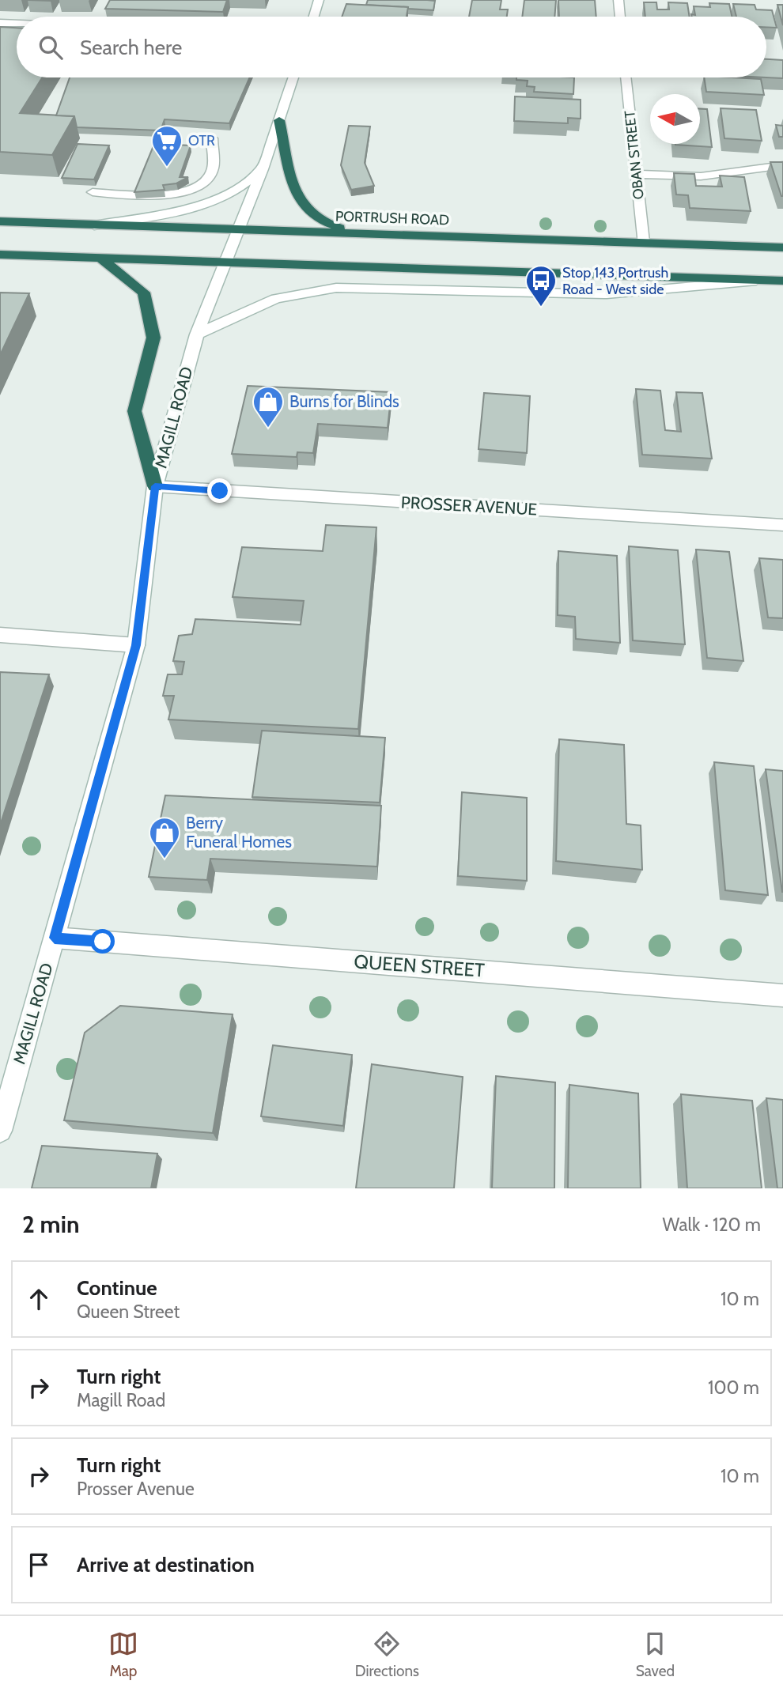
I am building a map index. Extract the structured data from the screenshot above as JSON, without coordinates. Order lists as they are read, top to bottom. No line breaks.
{"streets":{"highway":["PORTRUSH ROAD"],"main road":["OBAN STREET","MAGILL ROAD","PROSSER AVENUE","QUEEN STREET"]},"crossings":[["OBAN STREET","PORTRUSH ROAD"],["PORTRUSH ROAD","MAGILL ROAD"],["MAGILL ROAD","PROSSER AVENUE"],["MAGILL ROAD","QUEEN STREET"]],"places":{"supermarket":["OTR"],"bus stop":["Stop 143 Portrush Road - West side"],"shop":["Burns for Blinds","Berry Funeral Homes"]},"north":"left","page":{"search":"Search here","heading":["2 min","Walk · 120 m"],"list":[["Continue","Queen Street","10 m"],["Turn right","Magill Road","100 m"],["Turn right","Prosser Avenue","10 m"],"Arrive at destination"],"nav":["Map","Directions","Saved"]}}
